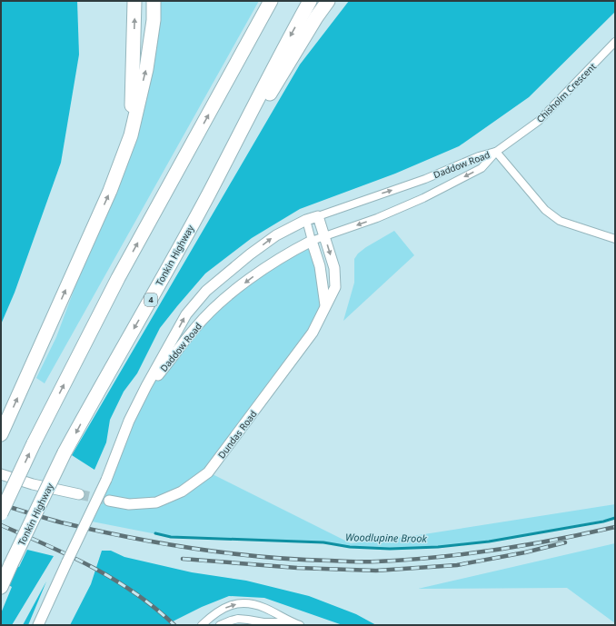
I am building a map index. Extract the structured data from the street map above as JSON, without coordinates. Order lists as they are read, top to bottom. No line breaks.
{"streets":{"highway":["Tonkin Highway","4"],"main road":["Daddow Road","Dundas Road"],"street":["Chisholm Crescent"]},"crossings":[["Chisholm Crescent","Daddow Road"],["Daddow Road","Dundas Road"]],"water":["Woodlupine Brook"]}
